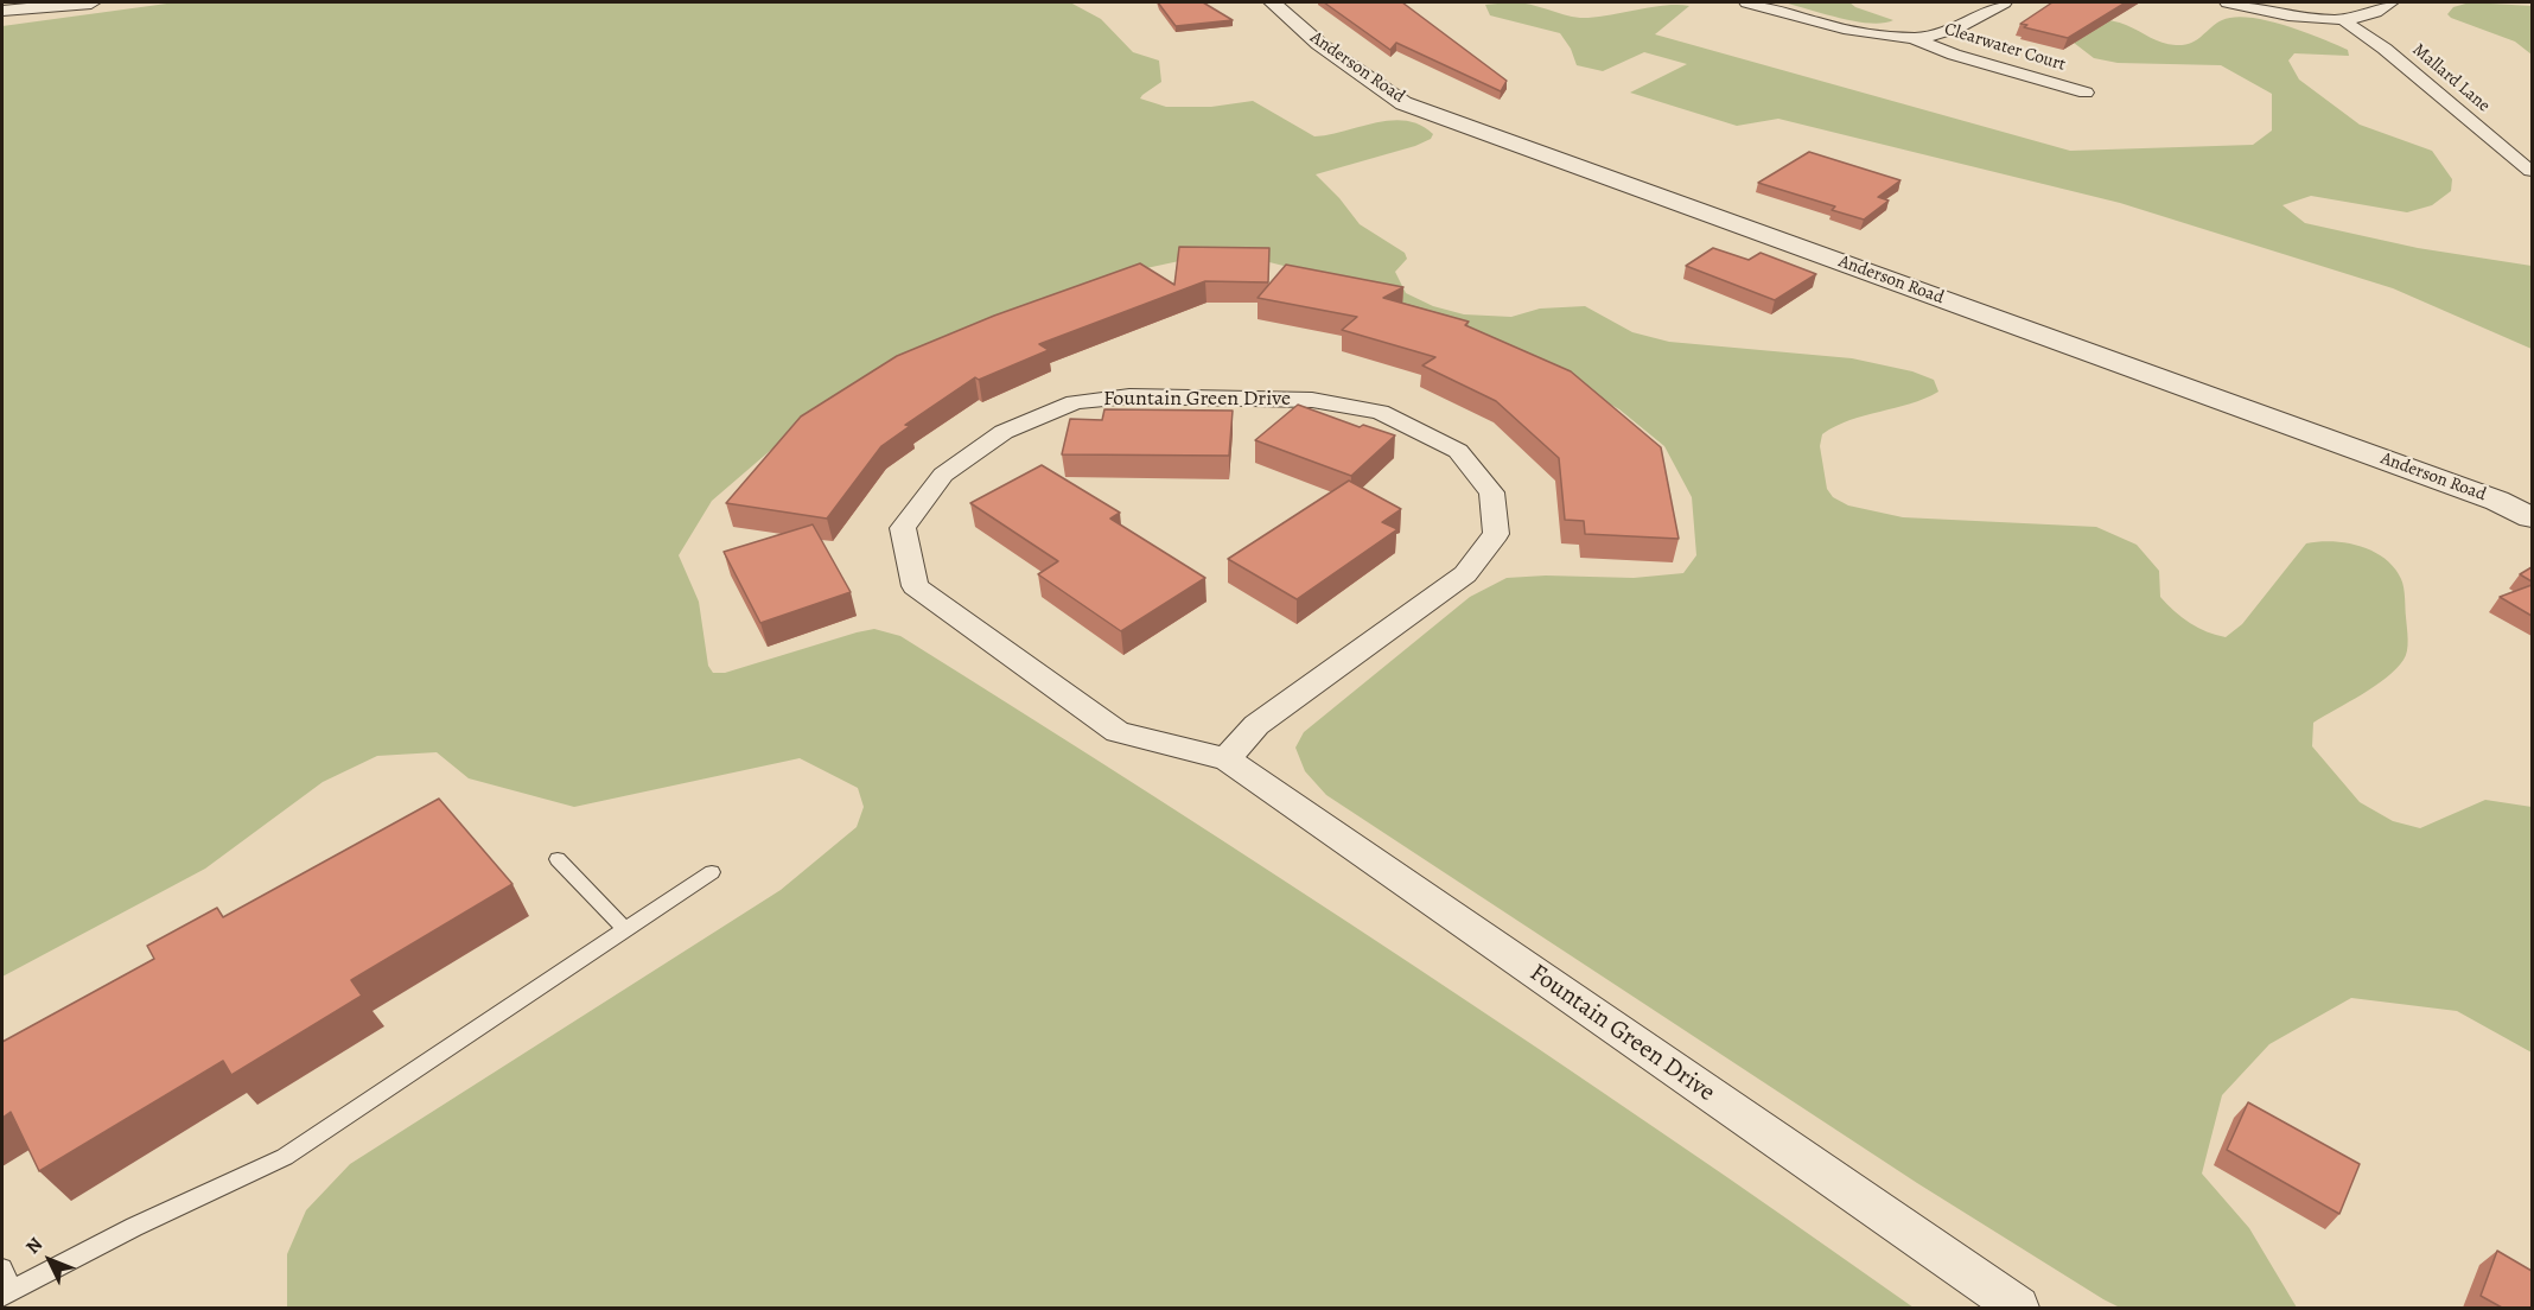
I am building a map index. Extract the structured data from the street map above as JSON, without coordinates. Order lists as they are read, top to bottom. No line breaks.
{"streets":{"street":["Clearwater Court","Anderson Road","Mallard Lane","Fountain Green Drive"]},"north":"top left"}
